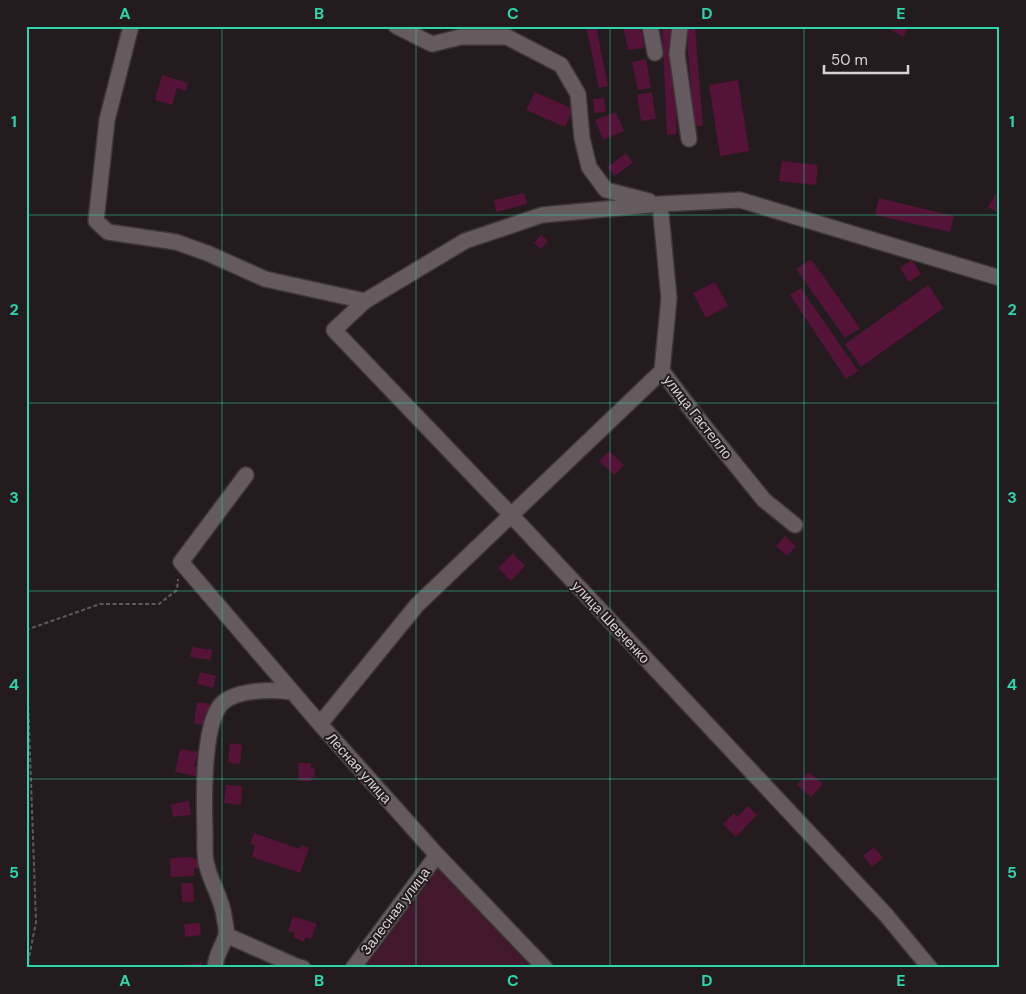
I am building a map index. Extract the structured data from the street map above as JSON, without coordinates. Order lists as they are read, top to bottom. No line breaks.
{"streets":{"street":["улица Гастелло","улица Шевченко","Лесная улица","Залесная улица"]},"crossings":[["Лесная улица","Залесная улица"]],"scale_bar":"50 m","grid":{"columns":["A","B","C","D","E"],"rows":["1","2","3","4","5"]}}
